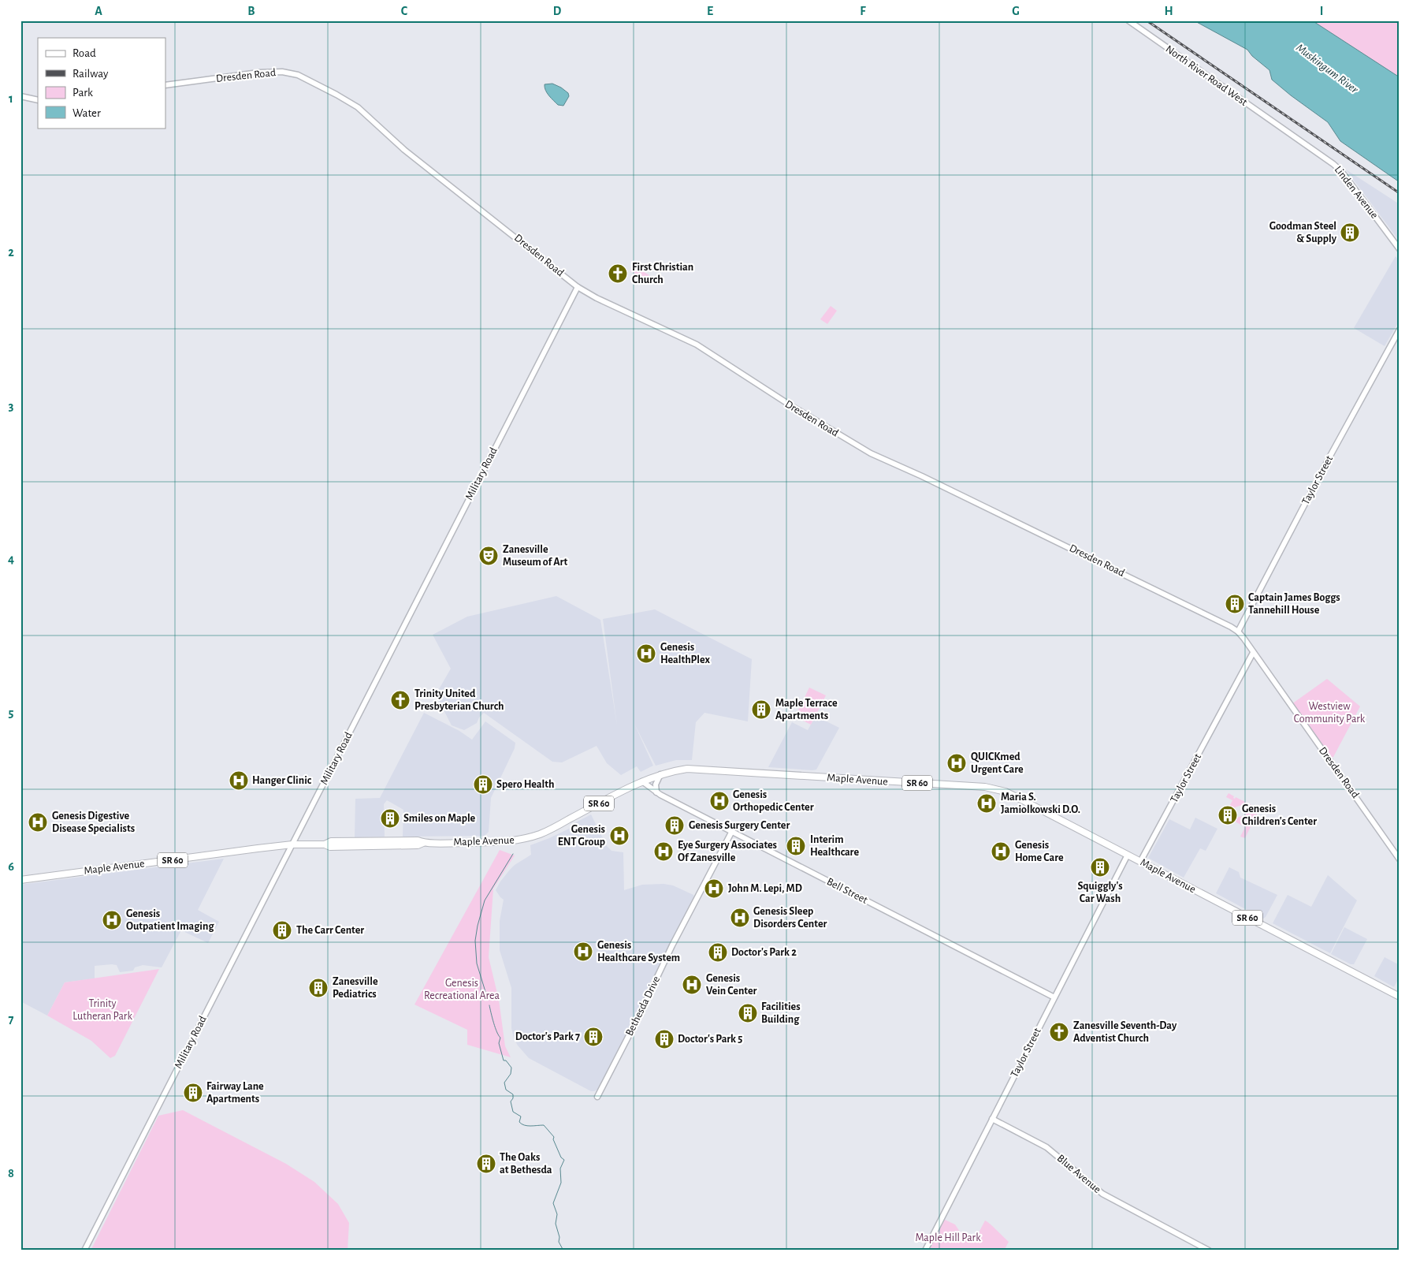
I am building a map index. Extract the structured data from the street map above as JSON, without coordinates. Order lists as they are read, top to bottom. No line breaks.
{"streets":{"main road":["Maple Avenue","SR 60"],"street":["Dresden Road","North River Road West","Linden Avenue","Military Road","Taylor Street","Bell Street","Bethesda Drive","Blue Avenue"]},"crossings":[["Dresden Road","Military Road"],["Dresden Road","Taylor Street"],["North River Road West","Linden Avenue"],["Military Road","Maple Avenue"],["Taylor Street","Maple Avenue"],["Taylor Street","Bell Street"],["Taylor Street","Blue Avenue"],["Maple Avenue","Bell Street"],["Bell Street","Bethesda Drive"]],"water":["Muskingum River"],"parks":["Westview Community Park","Genesis Recreational Area","Trinity Lutheran Park","Maple Hill Park"],"places":{"building":["Goodman Steel & Supply","Captain James Boggs Tannehill House","Maple Terrace Apartments","Spero Health","Genesis Children's Center","Smiles on Maple","Genesis Surgery Center","Interim Healthcare","Squiggly's Car Wash","The Carr Center","Doctor's Park 2","Zanesville Pediatrics","Facilities Building","Doctor's Park 7","Doctor's Park 5","Fairway Lane Apartments","The Oaks at Bethesda"],"church":["First Christian Church","Trinity United Presbyterian Church","Zanesville Seventh-Day Adventist Church"],"theatre":["Zanesville Museum of Art"],"hospital":["Genesis HealthPlex","QUICKmed Urgent Care","Hanger Clinic","Genesis Orthopedic Center","Maria S. Jamiolkowski D.O.","Genesis Digestive Disease Specialists","Genesis ENT Group","Eye Surgery Associates Of Zanesville","Genesis Home Care","John M. Lepi, MD","Genesis Sleep Disorders Center","Genesis Outpatient Imaging","Genesis Healthcare System","Genesis Vein Center"]},"legend":["Road","Railway","Park","Water"],"grid":{"columns":["A","B","C","D","E","F","G","H","I"],"rows":["1","2","3","4","5","6","7","8"]}}
